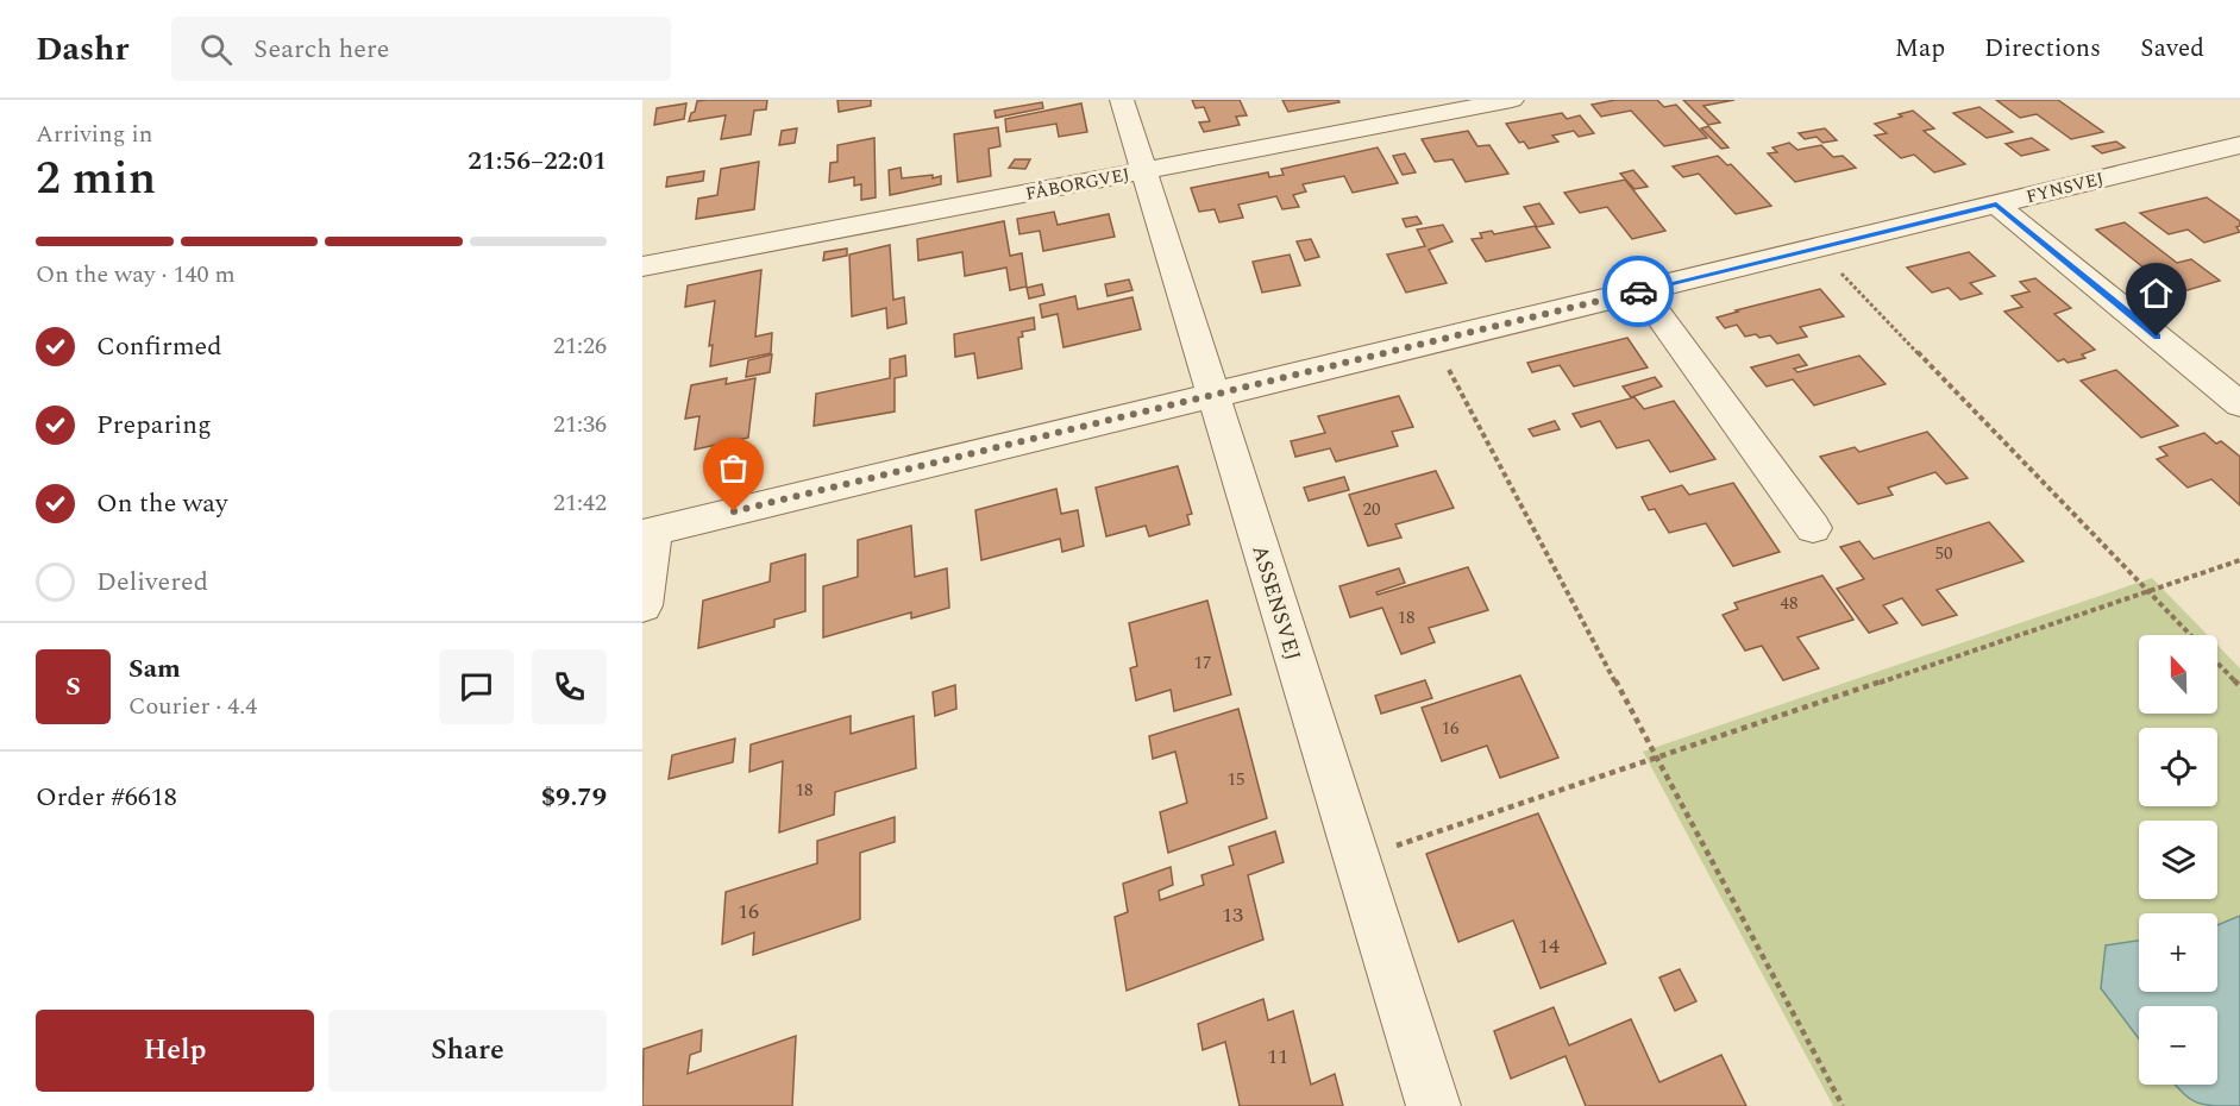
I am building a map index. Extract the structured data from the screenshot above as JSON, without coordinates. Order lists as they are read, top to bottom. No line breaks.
{"streets":{"street":["FÅBORGVEJ","FYNSVEJ","ASSENSVEJ"]},"crossings":[["FÅBORGVEJ","ASSENSVEJ"],["FYNSVEJ","ASSENSVEJ"]],"house_numbers":["20","50","48","18","17","16","15","18","16","13","14","11"],"north":"top","page":{"header":"Dashr","search":"Search here","nav":["Map","Directions","Saved"],"heading":["2 min","Arriving in","21:56–22:01"],"panel":["Sam","Courier · 4.4","Order #6618","$9.79"],"bar":"On the way · 140 m","list":[["Confirmed","21:26"],["Preparing","21:36"],["On the way","21:42"],"Delivered"],"map_buttons":["+","−"],"round":"S","buttons":["Help","Share"]}}
